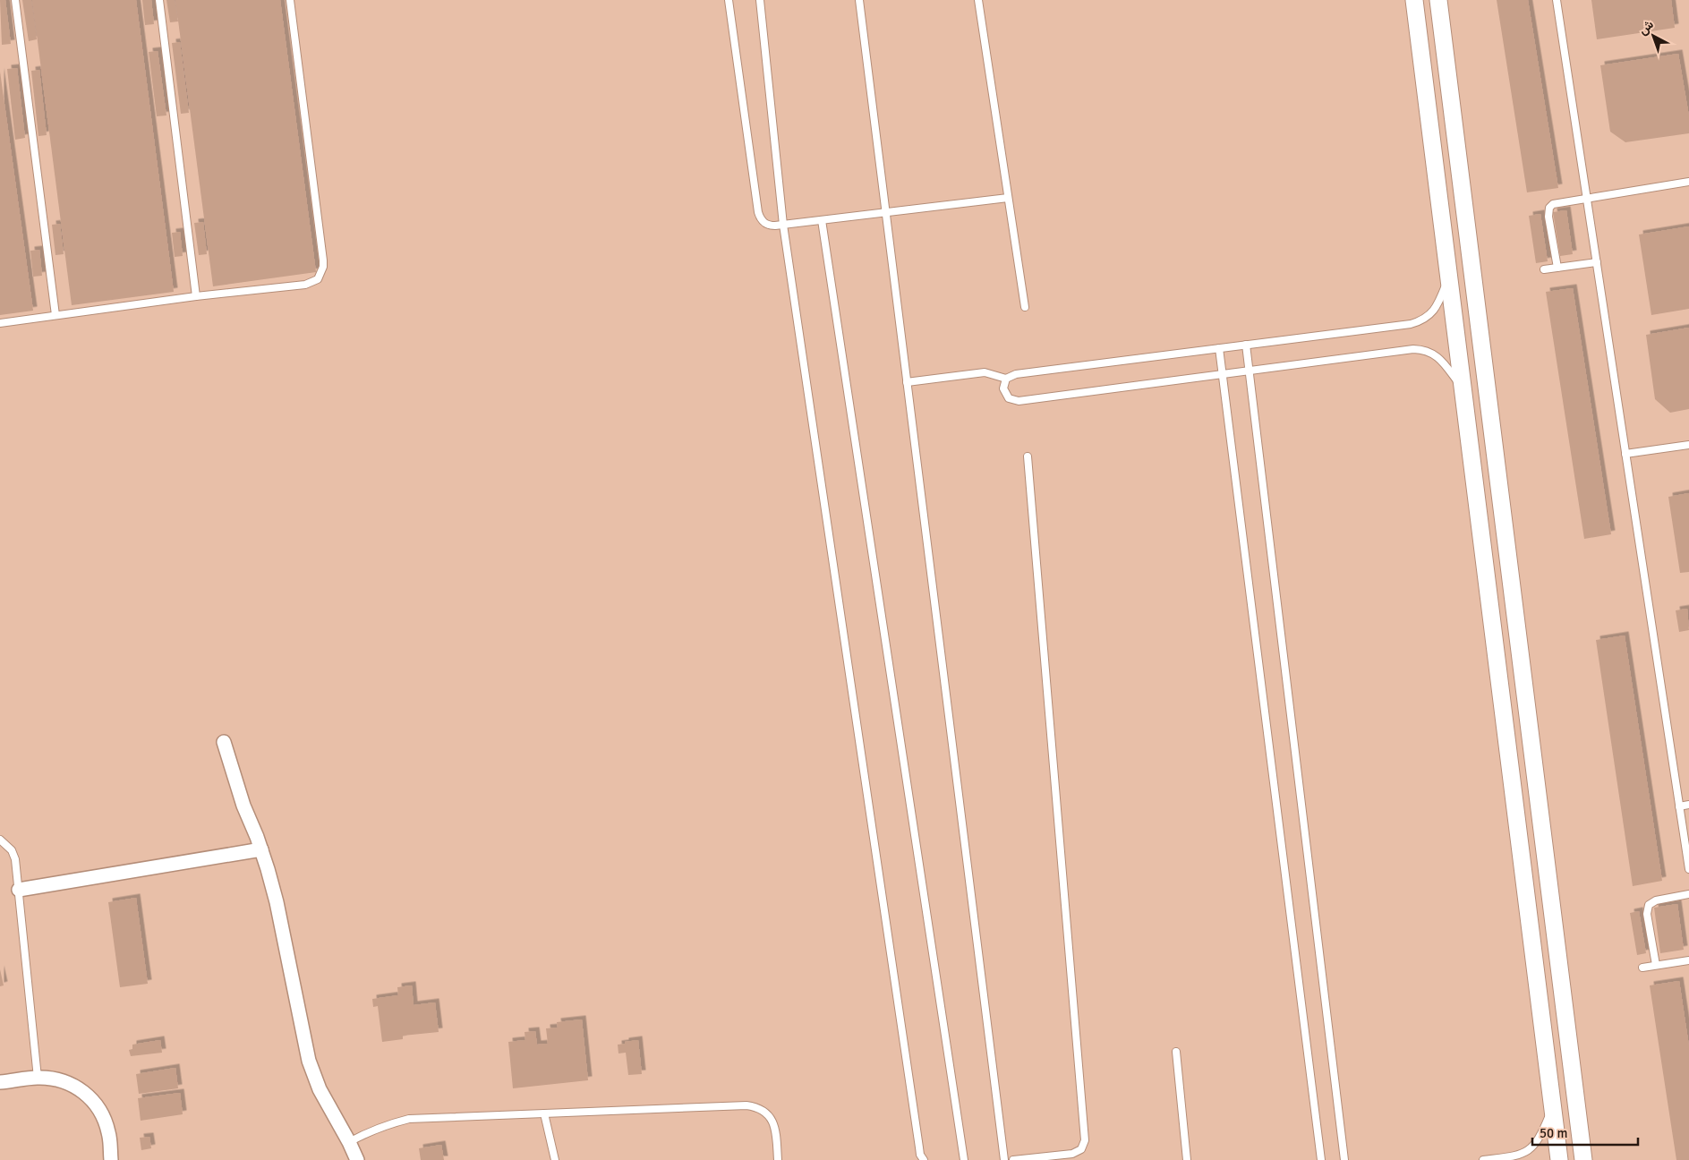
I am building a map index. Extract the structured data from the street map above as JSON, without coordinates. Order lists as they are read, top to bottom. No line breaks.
{"scale_bar":"50 m","north":"top left"}
